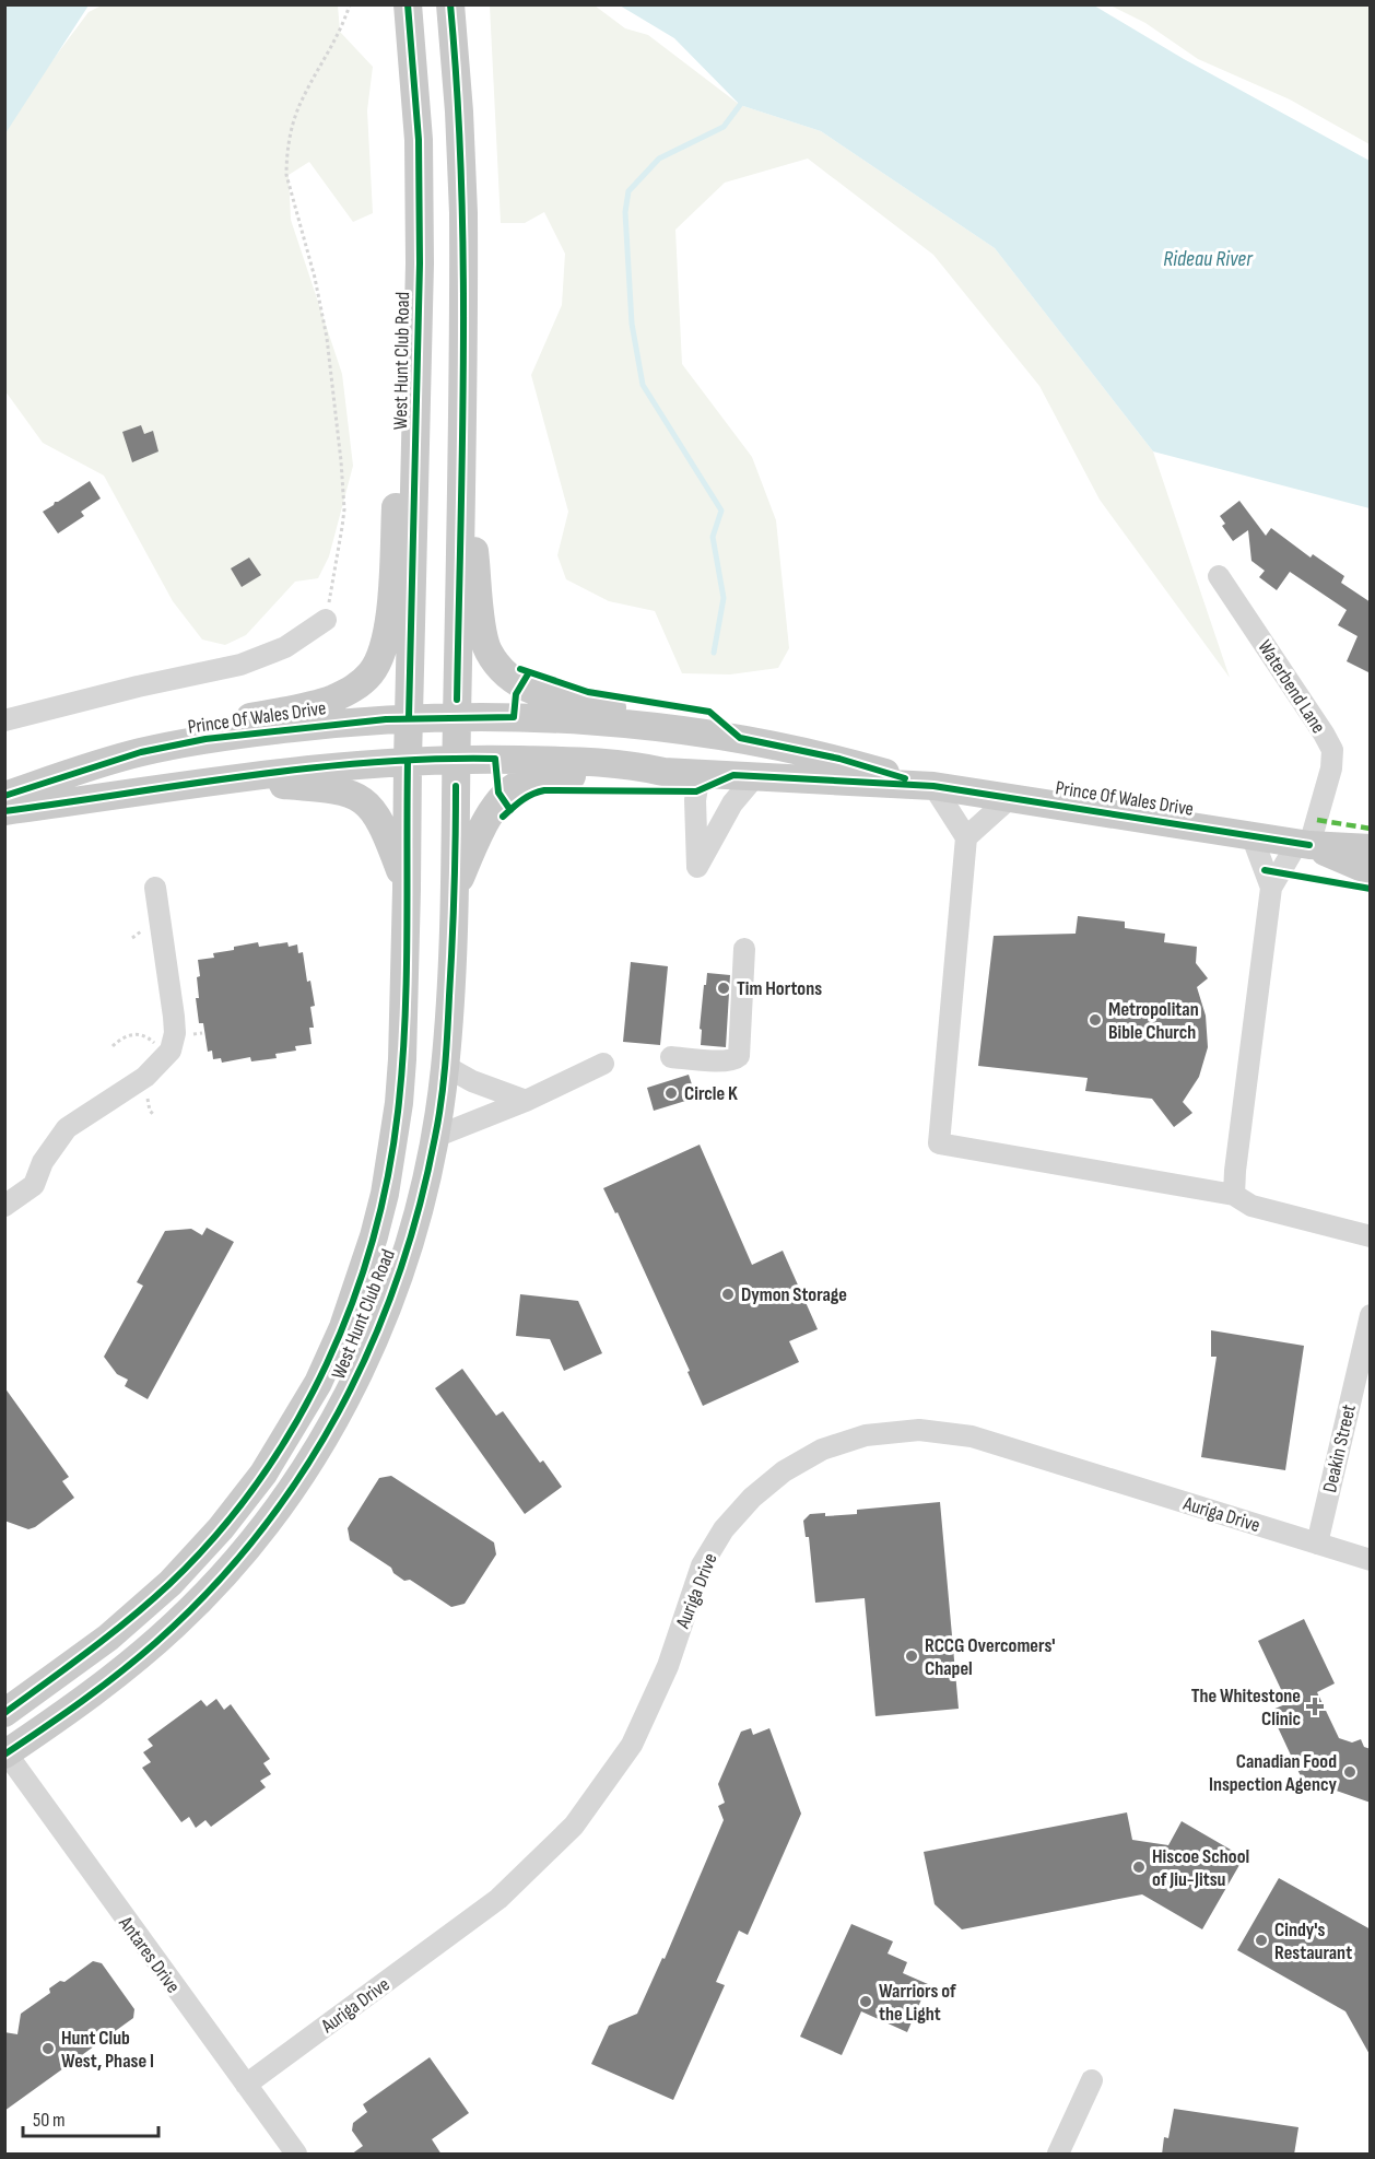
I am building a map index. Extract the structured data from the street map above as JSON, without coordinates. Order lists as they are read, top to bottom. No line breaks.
{"streets":{"main road":["West Hunt Club Road","Prince Of Wales Drive"],"street":["Waterbend Lane","Deakin Street","Auriga Drive","Antares Drive"]},"crossings":[["West Hunt Club Road","Prince Of Wales Drive"],["West Hunt Club Road","Antares Drive"],["Waterbend Lane","Prince Of Wales Drive"],["Deakin Street","Auriga Drive"],["Auriga Drive","Antares Drive"]],"water":["Rideau River"],"places":{"other":["Tim Hortons","Metropolitan Bible Church","Circle K","Dymon Storage","RCCG Overcomers' Chapel","Canadian Food Inspection Agency","Hiscoe School of Jiu-Jitsu","Cindy's Restaurant","Warriors of the Light","Hunt Club West, Phase I"],"health":["The Whitestone Clinic"]},"scale_bar":"50 m"}
